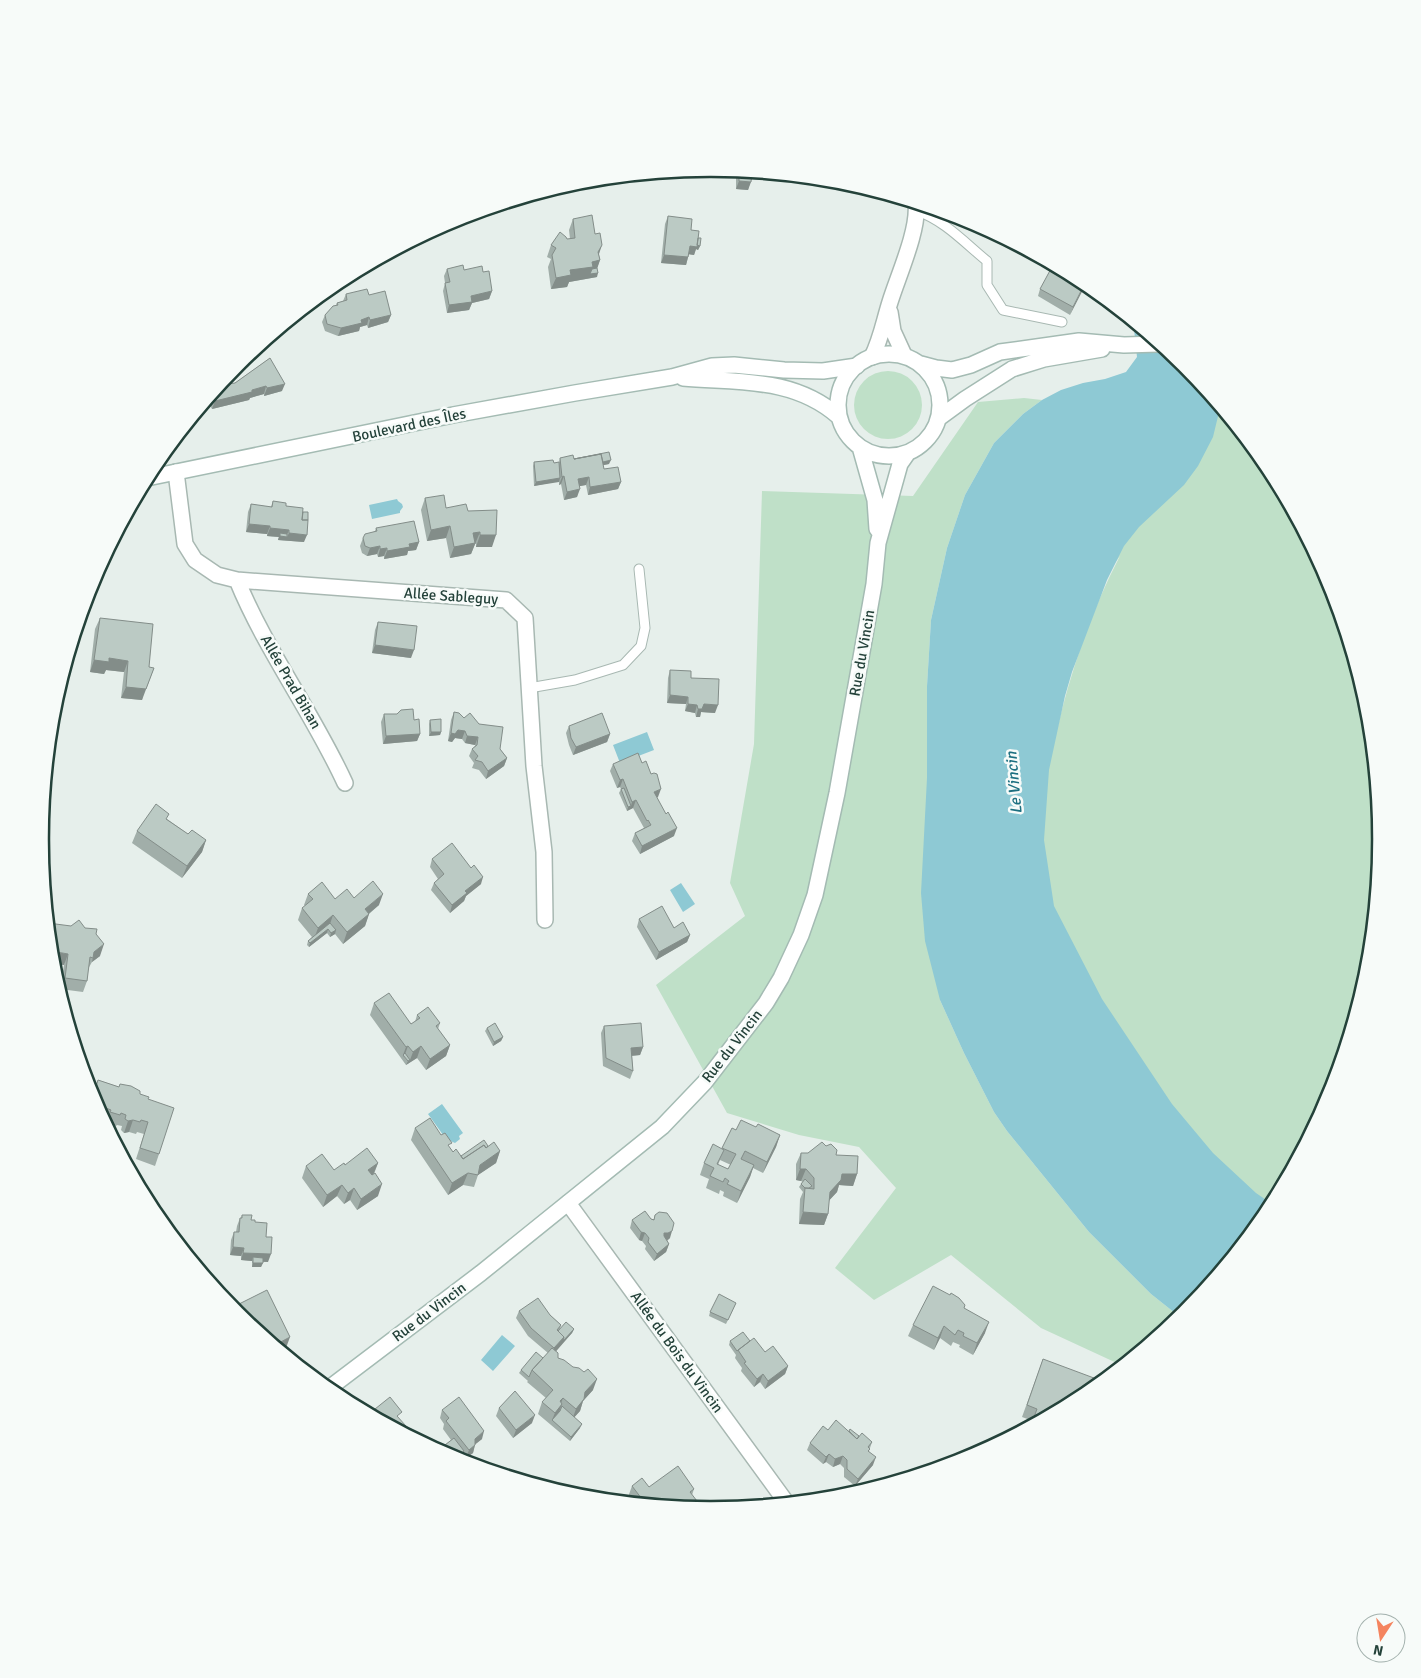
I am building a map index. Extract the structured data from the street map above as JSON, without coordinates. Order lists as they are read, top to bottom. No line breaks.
{"streets":{"main road":["Boulevard des Îles","Allée Sableguy","Rue du Vincin","Allée Prad Bihan","Allée du Bois du Vincin"]},"crossings":[["Boulevard des Îles","Allée Sableguy"],["Boulevard des Îles","Rue du Vincin"],["Allée Sableguy","Allée Prad Bihan"],["Rue du Vincin","Allée du Bois du Vincin"]],"water":["Le Vincin"],"north":"bottom"}
